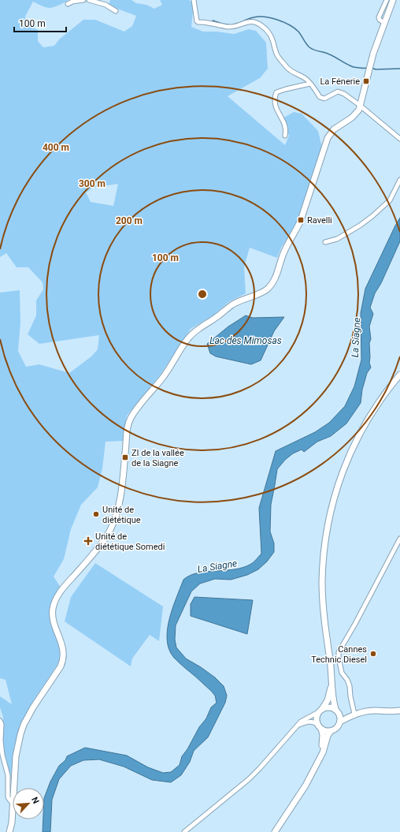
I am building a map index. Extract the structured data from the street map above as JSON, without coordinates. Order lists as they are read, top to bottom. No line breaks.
{"water":["La Siagne","Lac des Mimosas"],"places":{"transit":["La Fénerie","Ravelli","ZI de la vallée de la Siagne"],"other":["Unité de diététique","Cannes Technic Diesel"],"health":["Unité de diététique Somedi"]},"scale_bar":"100 m","north":"top right","rings":["400 m","300 m","200 m","100 m"]}
